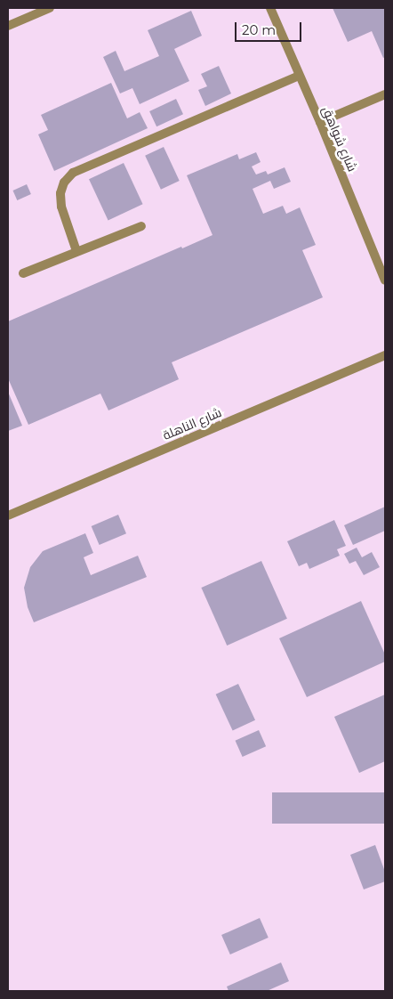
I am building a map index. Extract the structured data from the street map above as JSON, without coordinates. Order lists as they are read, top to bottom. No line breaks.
{"streets":{"street":["شارع شواهق","شارع الناهلة"]},"scale_bar":"20 m"}
